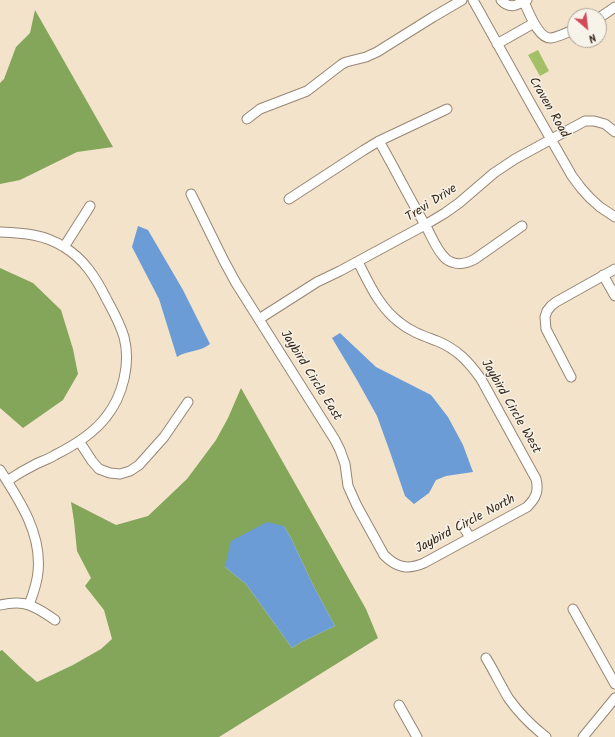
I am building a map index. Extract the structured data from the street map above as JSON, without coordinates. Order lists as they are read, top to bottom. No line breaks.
{"streets":{"street":["Craven Road","Trevi Drive","Jaybird Circle East","Jaybird Circle West","Jaybird Circle North"]},"crossings":[["Craven Road","Trevi Drive"],["Trevi Drive","Jaybird Circle East"],["Trevi Drive","Jaybird Circle West"],["Jaybird Circle East","Jaybird Circle North"],["Jaybird Circle West","Jaybird Circle North"]],"north":"bottom right"}
